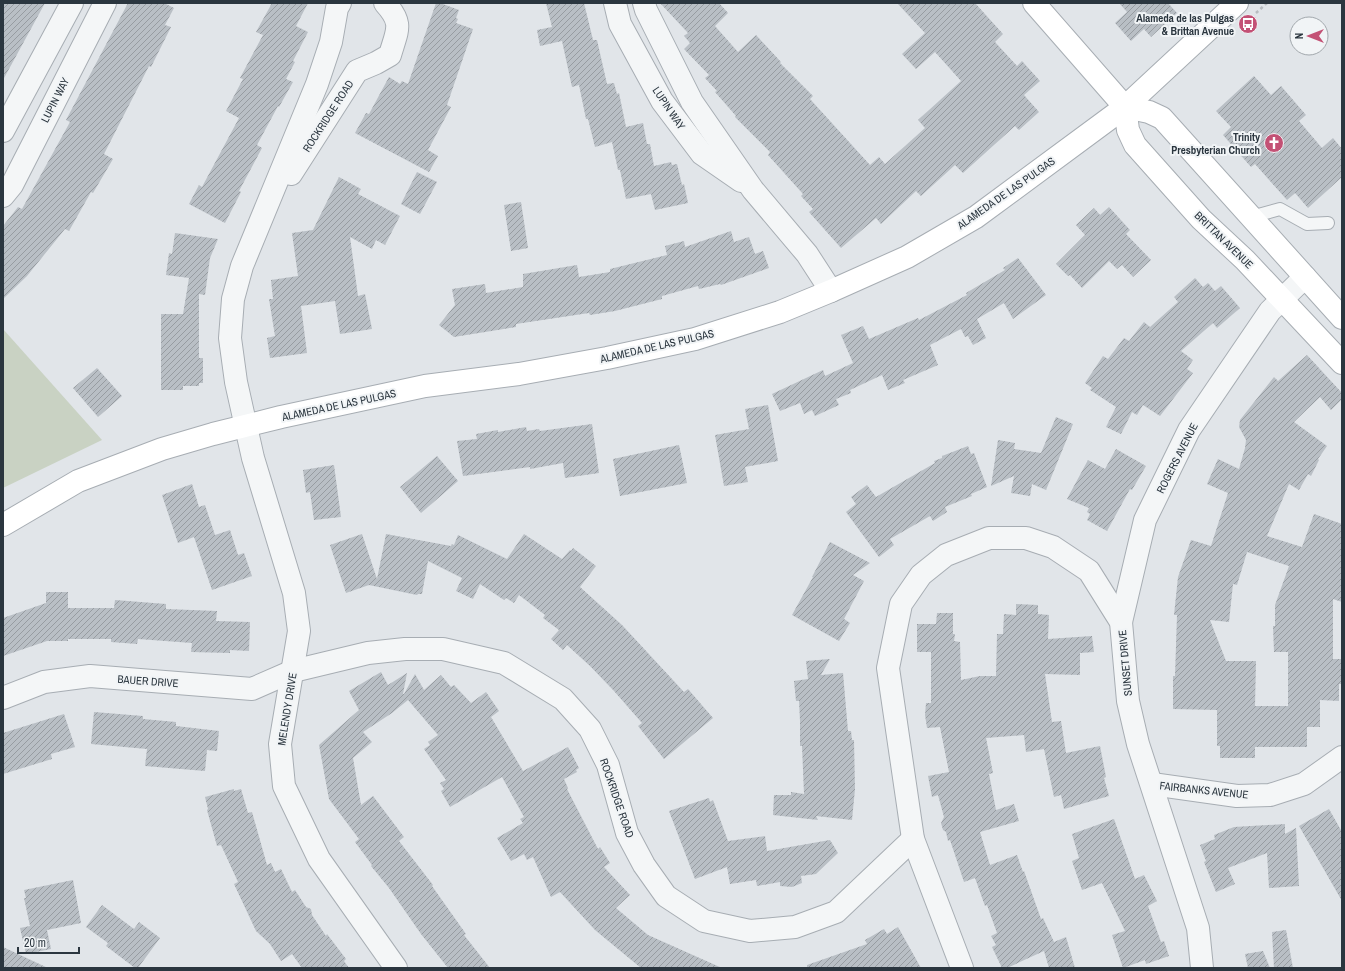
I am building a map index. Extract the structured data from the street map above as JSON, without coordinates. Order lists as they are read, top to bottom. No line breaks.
{"streets":{"main road":["ALAMEDA DE LAS PULGAS","BRITTAN AVENUE"],"street":["LUPIN WAY","ROCKRIDGE ROAD","ROGERS AVENUE","SUNSET DRIVE","BAUER DRIVE","MELENDY DRIVE","FAIRBANKS AVENUE"]},"crossings":[["LUPIN WAY","ALAMEDA DE LAS PULGAS"],["ROCKRIDGE ROAD","ALAMEDA DE LAS PULGAS"],["ROCKRIDGE ROAD","SUNSET DRIVE"],["ROCKRIDGE ROAD","BAUER DRIVE"],["ROCKRIDGE ROAD","MELENDY DRIVE"],["ALAMEDA DE LAS PULGAS","BRITTAN AVENUE"],["ALAMEDA DE LAS PULGAS","MELENDY DRIVE"],["BRITTAN AVENUE","ROGERS AVENUE"],["ROGERS AVENUE","SUNSET DRIVE"],["SUNSET DRIVE","FAIRBANKS AVENUE"],["BAUER DRIVE","MELENDY DRIVE"]],"places":{"bus stop":["Alameda de las Pulgas & Brittan Avenue"],"church":["Trinity Presbyterian Church"]},"scale_bar":"20 m","north":"left"}
